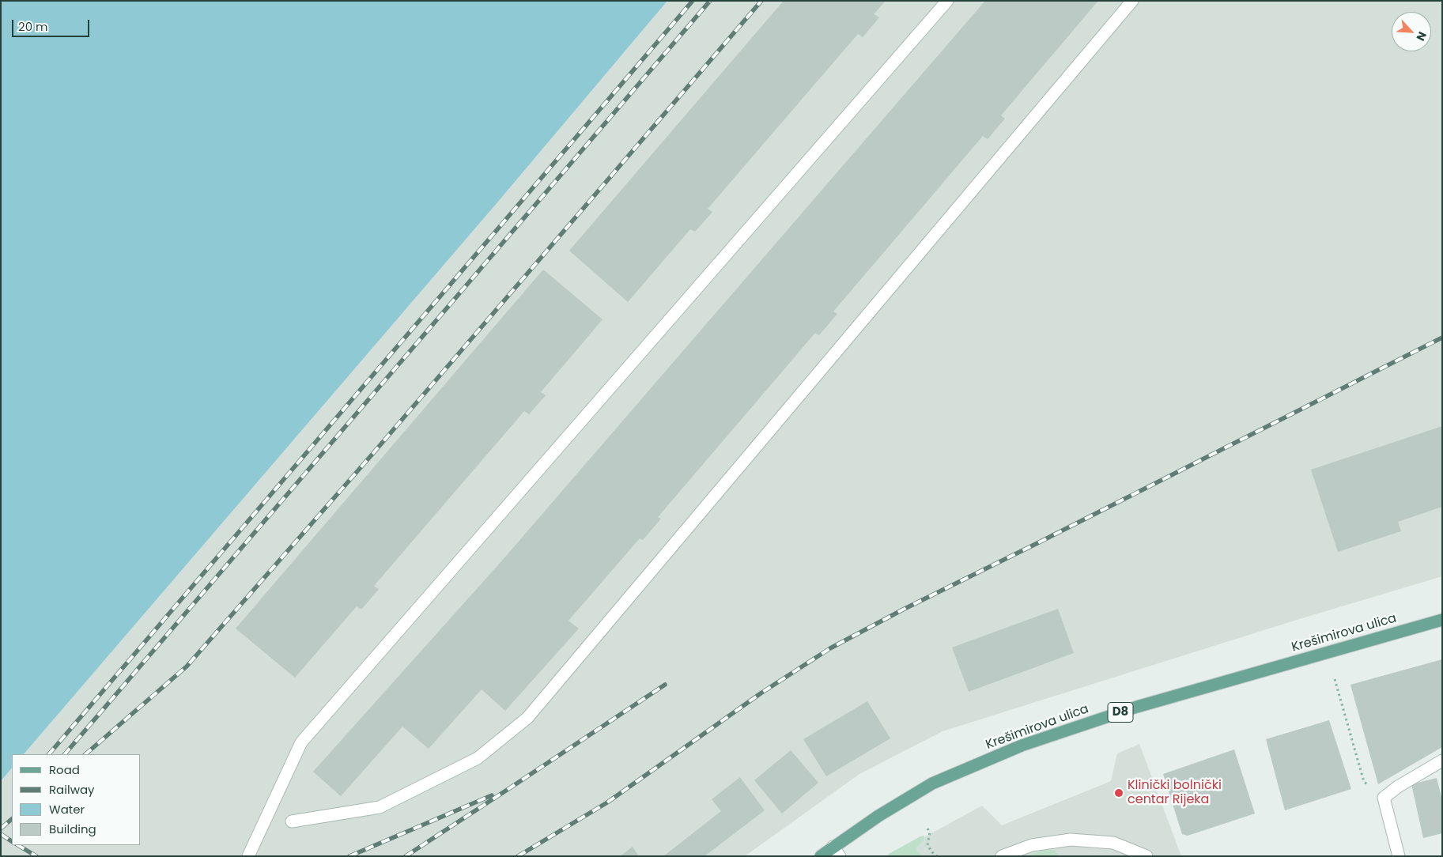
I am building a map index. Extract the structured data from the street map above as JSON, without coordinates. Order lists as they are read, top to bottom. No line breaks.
{"streets":{"main road":["Krešimirova ulica","D8"]},"places":["Klinički bolnički centar Rijeka"],"legend":["Road","Railway","Water","Building"],"scale_bar":"20 m","north":"bottom right"}
